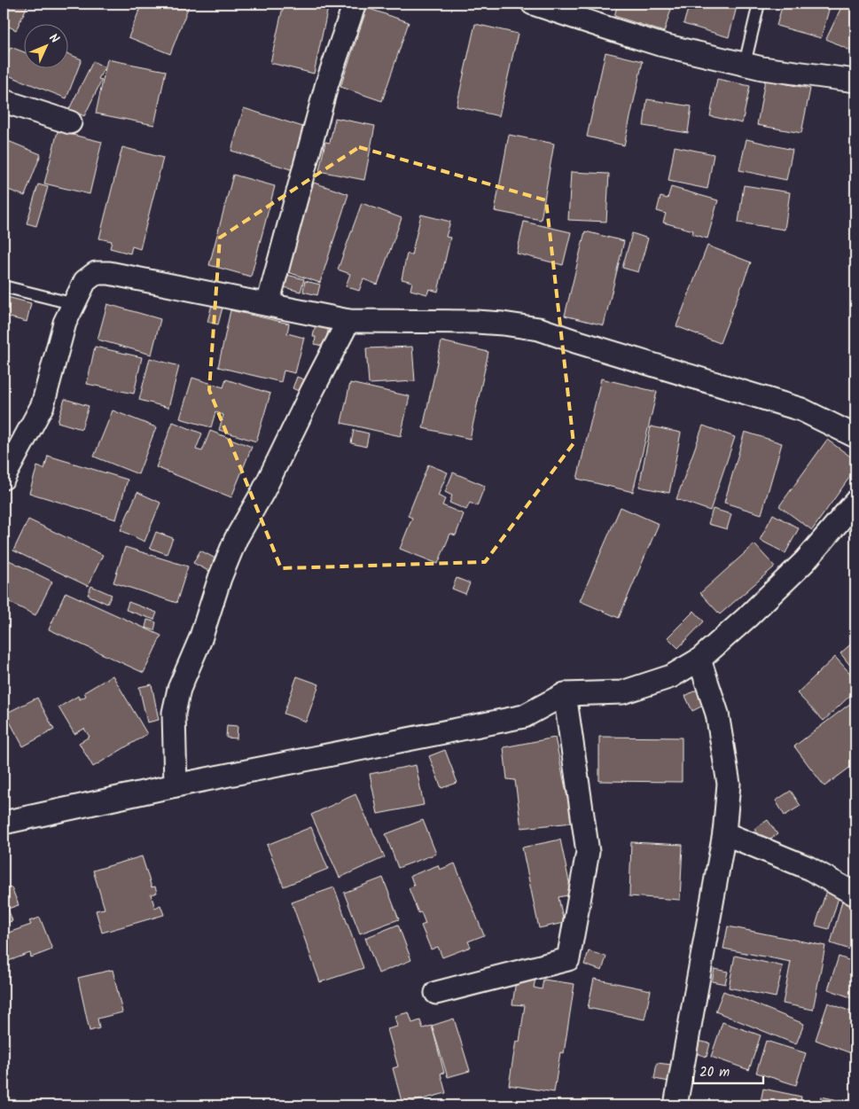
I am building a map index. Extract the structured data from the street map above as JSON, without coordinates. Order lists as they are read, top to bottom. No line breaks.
{"scale_bar":"20 m","north":"top right"}
